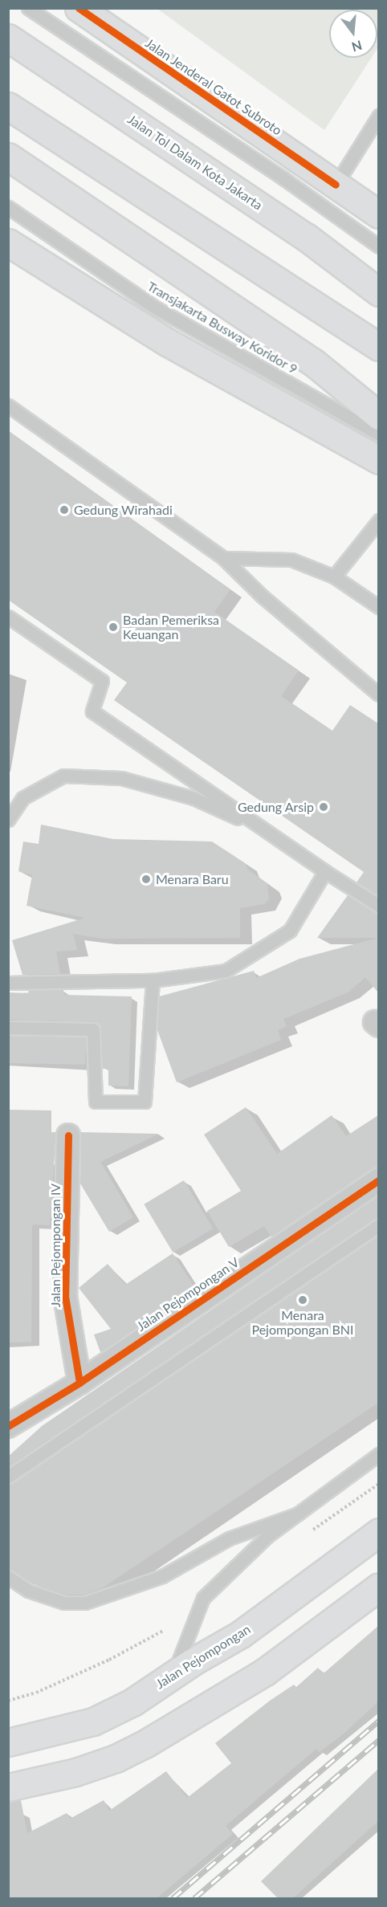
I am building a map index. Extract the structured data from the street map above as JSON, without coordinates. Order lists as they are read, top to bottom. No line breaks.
{"streets":{"main road":["Jalan Jenderal Gatot Subroto","Jalan Tol Dalam Kota Jakarta","Jalan Pejompongan"],"street":["Jalan Pejompongan IV","Jalan Pejompongan V"],"lane":["Transjakarta Busway Koridor 9"]},"crossings":[["Jalan Pejompongan IV","Jalan Pejompongan V"]],"places":["Gedung Wirahadi","Badan Pemeriksa Keuangan","Gedung Arsip","Menara Baru","Menara Pejompongan BNI"],"north":"bottom"}
